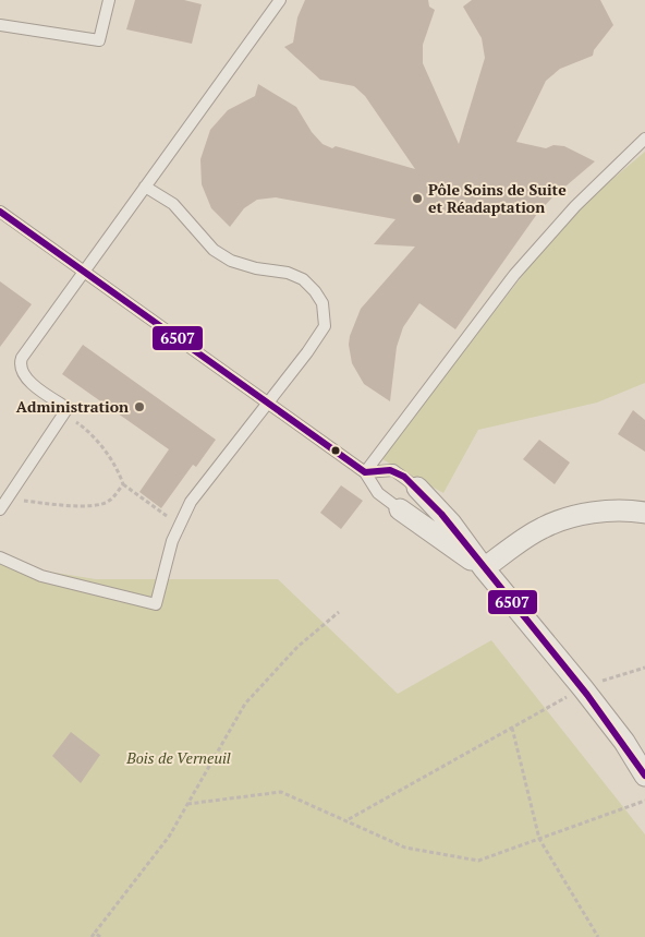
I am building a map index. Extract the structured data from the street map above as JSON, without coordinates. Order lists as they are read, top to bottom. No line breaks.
{"parks":["Bois de Verneuil"],"places":["Pôle Soins de Suite et Réadaptation","Administration"],"lines":["transit line 6507"]}
